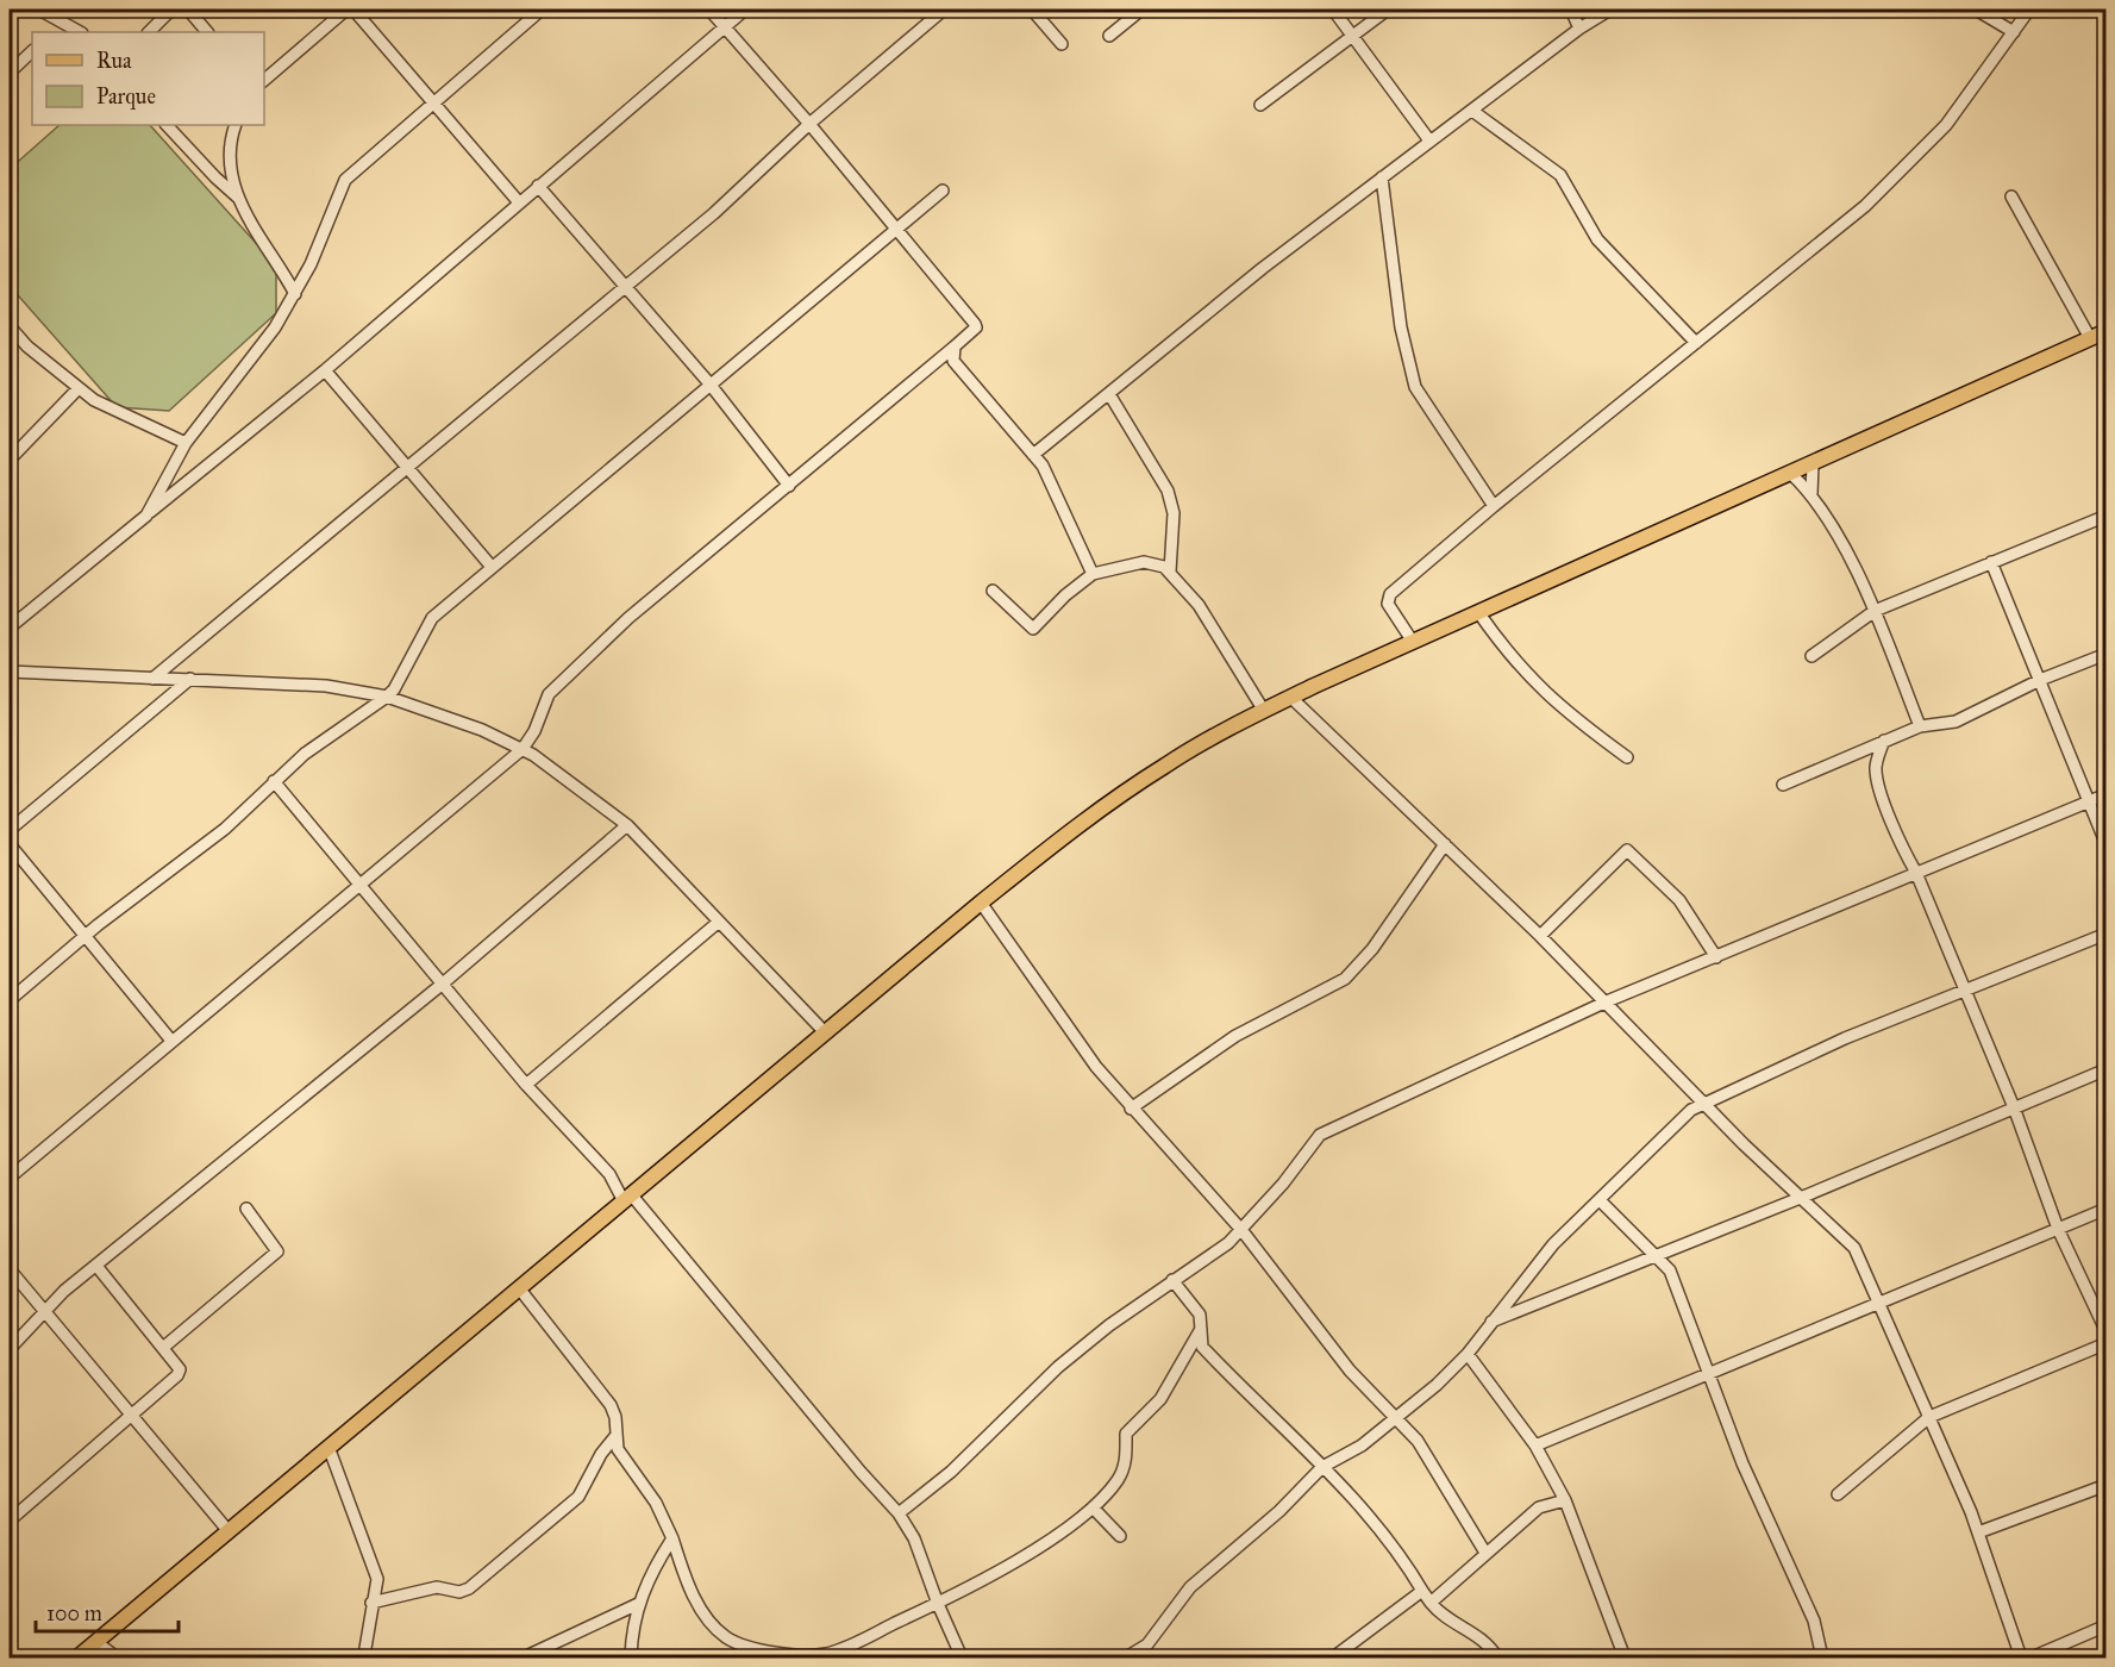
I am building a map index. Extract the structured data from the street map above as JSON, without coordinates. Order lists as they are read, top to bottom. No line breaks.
{"legend":["Rua","Parque"],"scale_bar":"100 m"}
